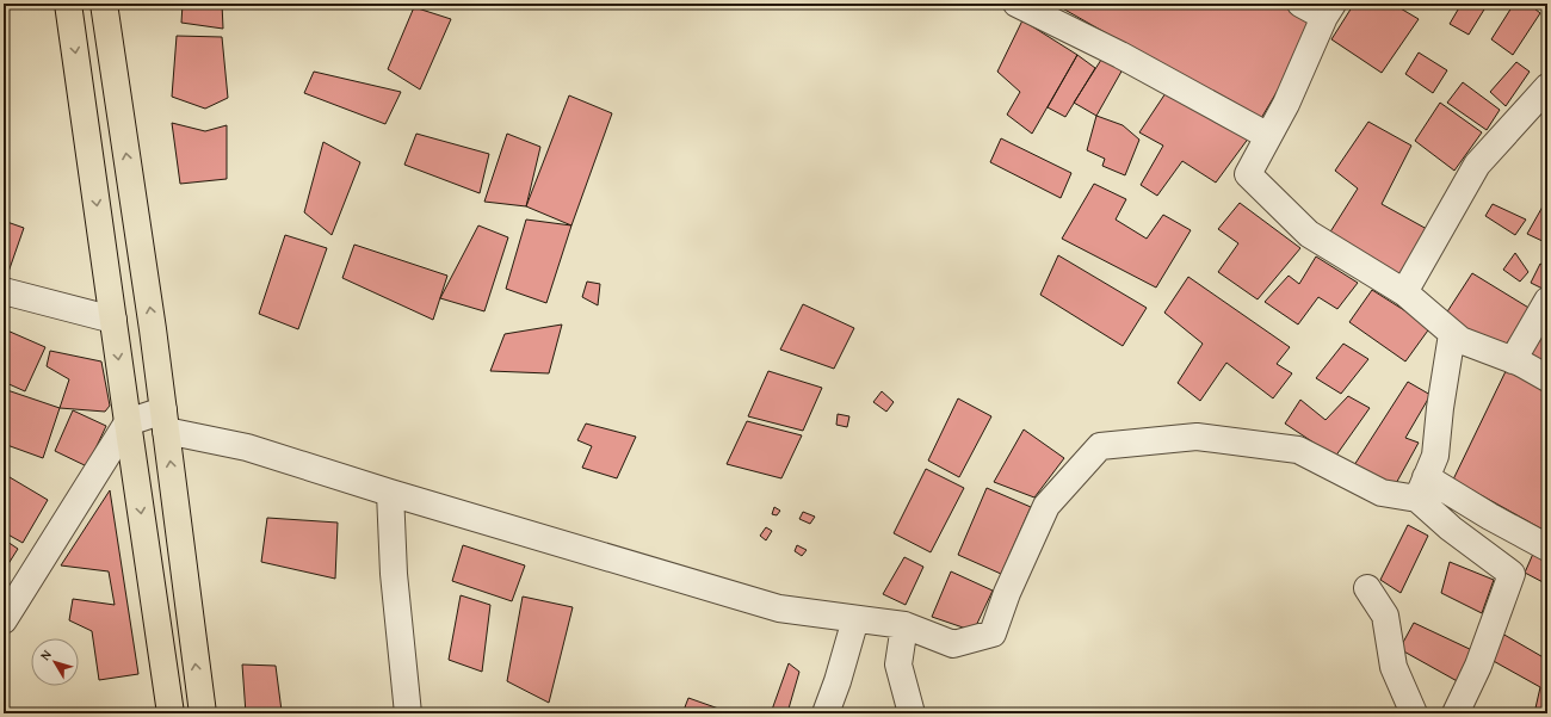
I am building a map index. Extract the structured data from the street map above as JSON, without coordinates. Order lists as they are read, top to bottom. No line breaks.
{"north":"top left"}
